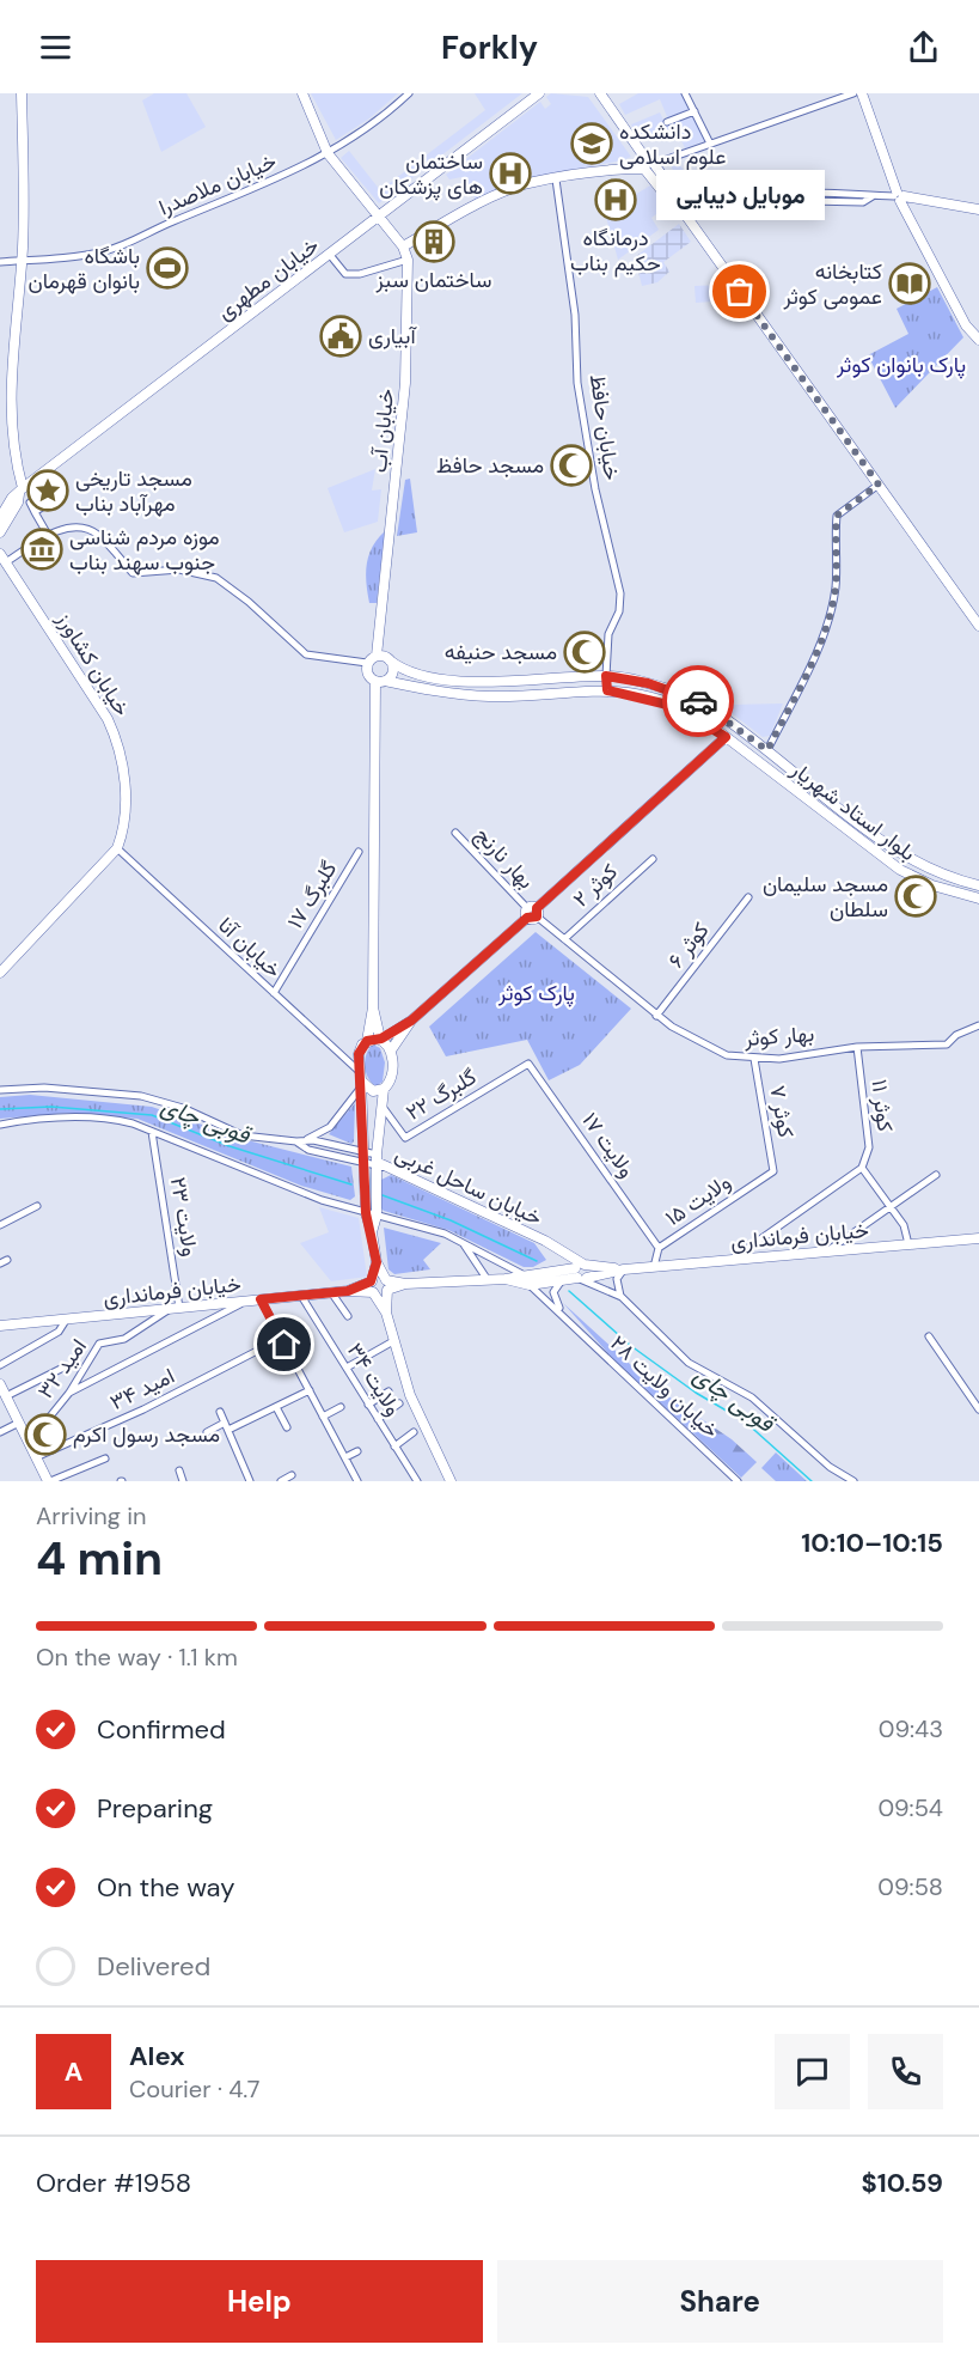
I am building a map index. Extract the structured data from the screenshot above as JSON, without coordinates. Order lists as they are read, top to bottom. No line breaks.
{"streets":{"main road":["خیابان مطهری","خیابان آب","خیابان کشاورز","بلوار استاد شهریار","خیابان ساحل غربی","خیابان فرمانداری"],"street":["خیابان ملاصدرا","خیابان حافظ","بهار نارنج","کوثر ۲","گلبرگ ۱۷","کوثر ۶","خیابان آنا","بهار کوثر","گلبرگ ۲۲","کوثر ۱۱","کوثر ۷","ولایت ۱۷","ولایت ۱۵","ولایت ۲۳","امید ۳۲","ولایت ۳۴","خیابان ولایت ۲۸","امید ۳۴"]},"crossings":[["خیابان ملاصدرا","خیابان آب"],["خیابان مطهری","خیابان آب"],["خیابان حافظ","بلوار استاد شهریار"],["خیابان آب","بلوار استاد شهریار"],["خیابان کشاورز","خیابان آنا"],["بهار نارنج","بهار کوثر"],["کوثر ۲","بهار کوثر"],["گلبرگ ۱۷","خیابان آنا"],["کوثر ۶","بهار کوثر"],["بهار کوثر","کوثر ۱۱"],["بهار کوثر","کوثر ۷"],["گلبرگ ۲۲","ولایت ۱۷"],["کوثر ۷","ولایت ۱۵"],["ولایت ۱۷","ولایت ۱۵"],["خیابان ساحل غربی","خیابان فرمانداری"],["ولایت ۱۵","خیابان فرمانداری"],["ولایت ۲۳","خیابان فرمانداری"],["ولایت ۲۳","امید ۳۲"],["ولایت ۲۳","خیابان ولایت ۲۸"],["خیابان فرمانداری","امید ۳۲"],["خیابان فرمانداری","ولایت ۳۴"],["خیابان فرمانداری","خیابان ولایت ۲۸"]],"water":["قوبی چای"],"parks":["پارک بانوان کوثر","پارک کوثر"],"places":{"school or university":["دانشکده علوم اسلامی"],"hospital":["ساختمان های پزشکان","درمانگاه حکیم بناب"],"building":["ساختمان سبز"],"sports":["باشگاه بانوان قهرمان"],"library":["کتابخانه عمومی کوثر"],"other":["موبایل دیبایی"],"public building":["آبیاری"],"mosque":["مسجد حافظ","مسجد حنیفه","مسجد سلیمان سلطان","مسجد رسول اکرم"],"place":["مسجد تاریخی مهرآباد بناب"],"museum":["موزه مردم شناسی جنوب سهند بناب"]},"page":{"header":"Forkly","bubble":"موبایل دیبایی","heading":["4 min","Arriving in","10:10–10:15"],"panel":["Alex","Courier · 4.7","Order #1958","$10.59"],"bar":"On the way · 1.1 km","list":[["Confirmed","09:43"],["Preparing","09:54"],["On the way","09:58"],"Delivered"],"round":"A","buttons":["Help","Share"]}}
